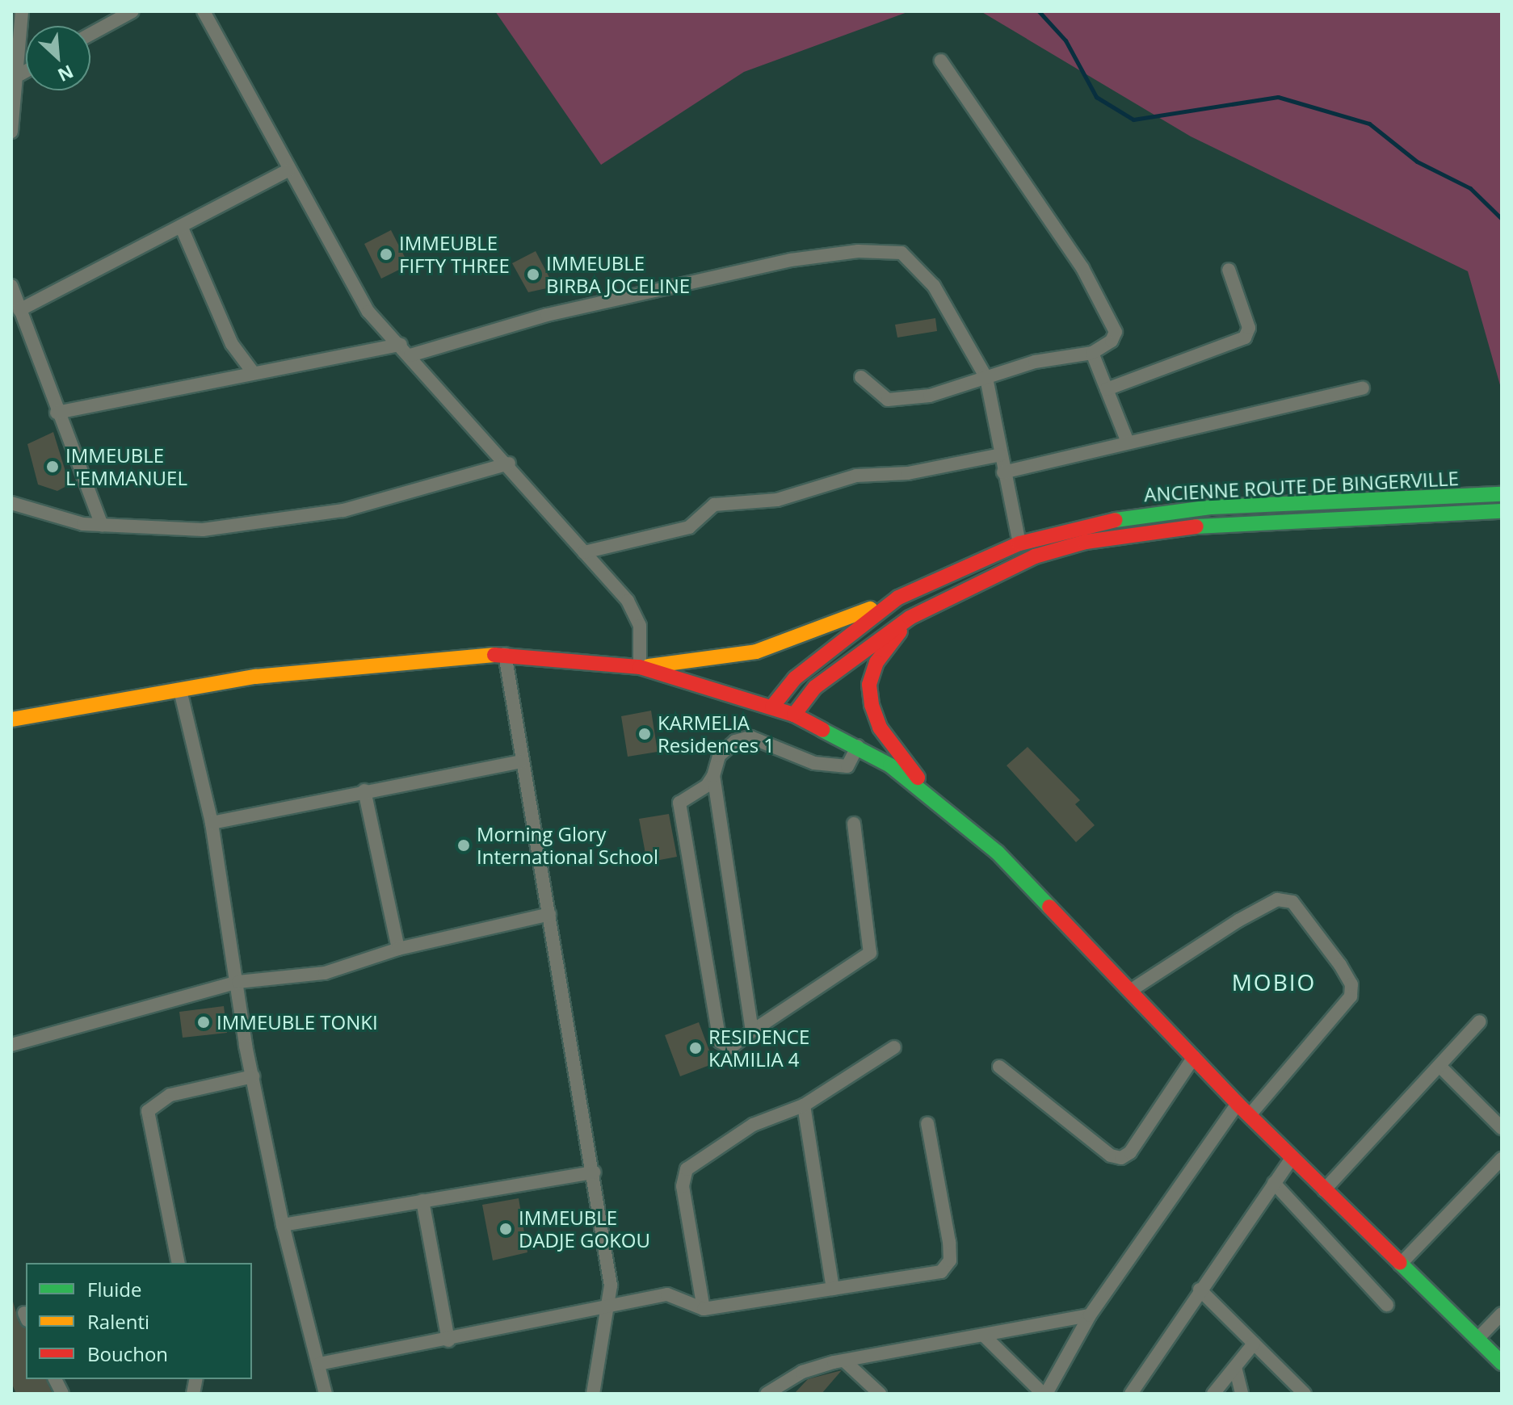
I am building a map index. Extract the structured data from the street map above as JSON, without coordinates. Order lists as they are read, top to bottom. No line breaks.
{"streets":{"street":["ANCIENNE ROUTE DE BINGERVILLE"]},"districts":["MOBIO"],"places":["IMMEUBLE FIFTY THREE","IMMEUBLE BIRBA JOCELINE","IMMEUBLE L'EMMANUEL","KARMELIA Residences 1","Morning Glory International School","IMMEUBLE TONKI","RESIDENCE KAMILIA 4","IMMEUBLE DADJE GOKOU"],"legend":["Fluide","Ralenti","Bouchon"],"north":"bottom right"}
